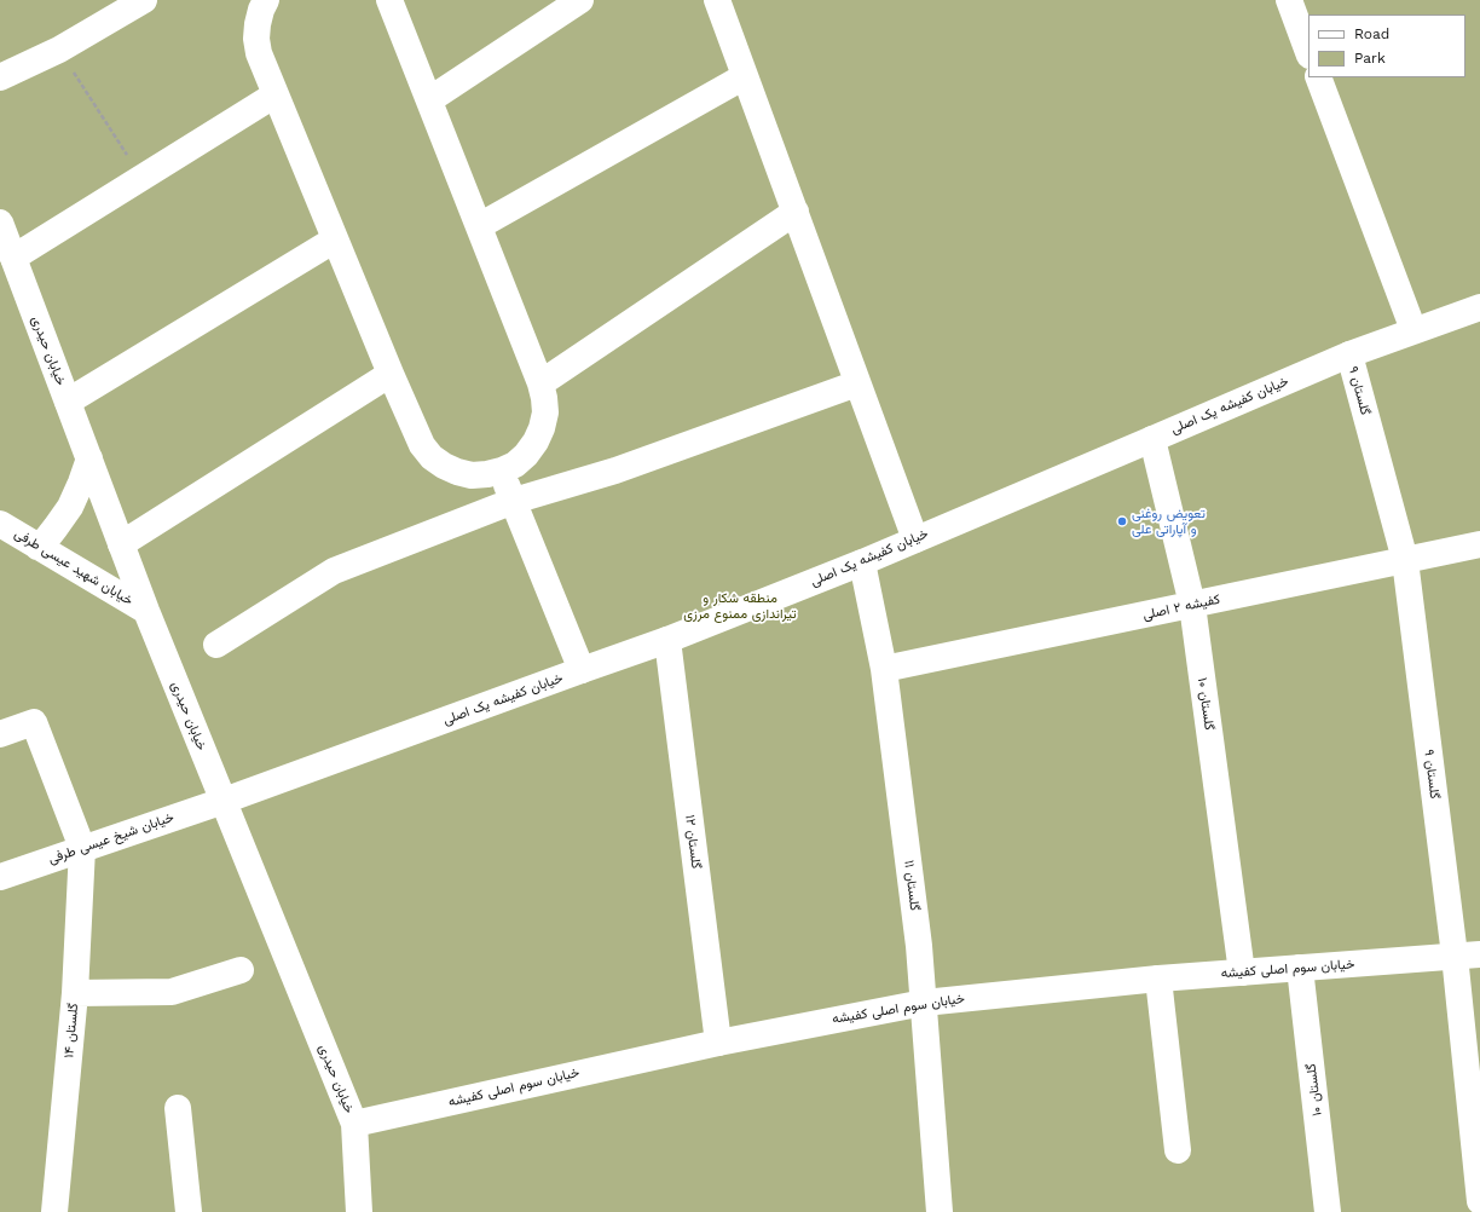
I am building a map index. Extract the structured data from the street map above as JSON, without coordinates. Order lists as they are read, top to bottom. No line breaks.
{"streets":{"street":["خیابان حیدری","گلستان ۹","خیابان کفیشه یک اصلی","خیابان شهید عیسی طرفی","کفیشه ۲ اصلی","گلستان ۱۰","خیابان شیخ عیسی طرفی","گلستان ۱۲","گلستان ۱۱","خیابان سوم اصلی کفیشه","گلستان ۱۴"]},"crossings":[["خیابان حیدری","خیابان کفیشه یک اصلی"],["خیابان حیدری","خیابان شهید عیسی طرفی"],["خیابان حیدری","خیابان شیخ عیسی طرفی"],["خیابان حیدری","خیابان سوم اصلی کفیشه"],["گلستان ۹","خیابان کفیشه یک اصلی"],["گلستان ۹","کفیشه ۲ اصلی"],["گلستان ۹","خیابان سوم اصلی کفیشه"],["خیابان کفیشه یک اصلی","گلستان ۱۰"],["خیابان کفیشه یک اصلی","خیابان شیخ عیسی طرفی"],["خیابان کفیشه یک اصلی","گلستان ۱۲"],["خیابان کفیشه یک اصلی","گلستان ۱۱"],["کفیشه ۲ اصلی","گلستان ۱۰"],["کفیشه ۲ اصلی","گلستان ۱۱"],["گلستان ۱۰","خیابان سوم اصلی کفیشه"],["خیابان شیخ عیسی طرفی","گلستان ۱۴"],["گلستان ۱۲","خیابان سوم اصلی کفیشه"],["گلستان ۱۱","خیابان سوم اصلی کفیشه"]],"parks":["منطقه شکار و تیراندازی ممنوع مرزی"],"places":["تعویض روغنی و آپاراتی علی"],"legend":["Road","Park"]}
